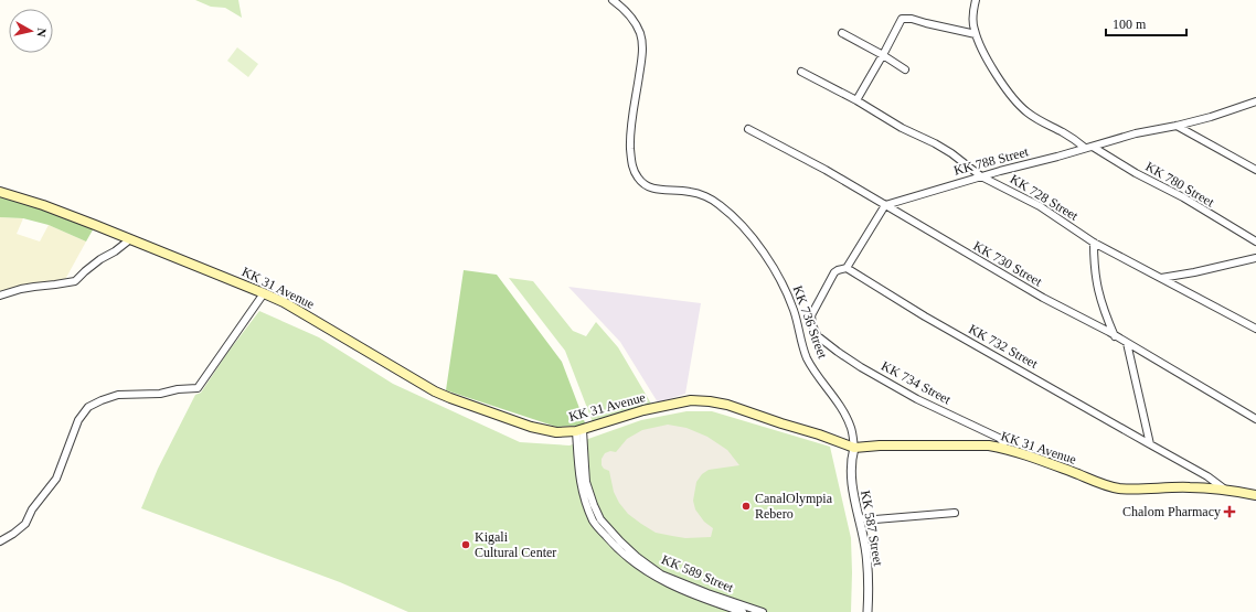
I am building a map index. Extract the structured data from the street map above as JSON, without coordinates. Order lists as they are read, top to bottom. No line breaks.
{"streets":{"main road":["KK 31 Avenue"],"street":["KK 788 Street","KK 780 Street","KK 728 Street","KK 730 Street","KK 736 Street","KK 732 Street","KK 734 Street","KK 587 Street","KK 589 Street"]},"crossings":[["KK 788 Street","KK 780 Street"],["KK 788 Street","KK 728 Street"],["KK 788 Street","KK 730 Street"],["KK 31 Avenue","KK 736 Street"],["KK 31 Avenue","KK 732 Street"],["KK 31 Avenue","KK 734 Street"],["KK 31 Avenue","KK 587 Street"],["KK 31 Avenue","KK 589 Street"],["KK 736 Street","KK 587 Street"]],"places":{"other":["CanalOlympia Rebero","Kigali Cultural Center"],"health":["Chalom Pharmacy"]},"scale_bar":"100 m","north":"right"}
